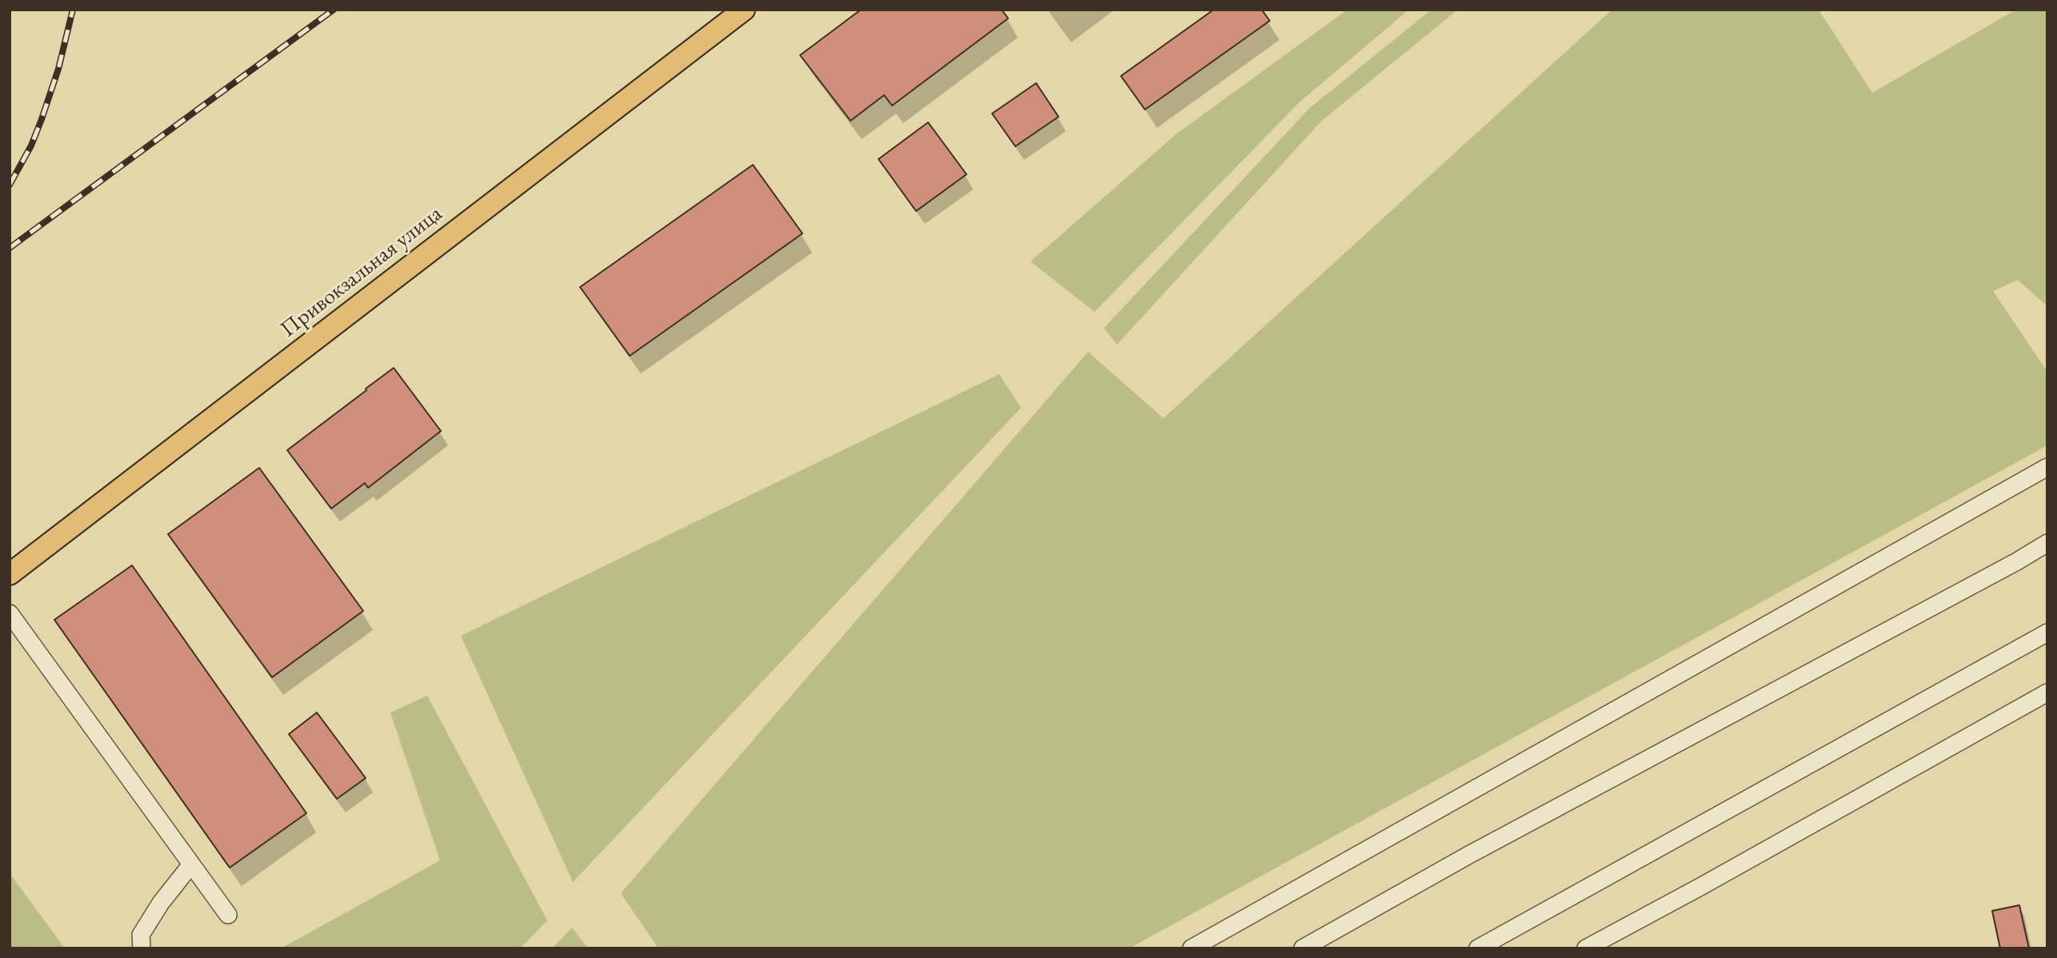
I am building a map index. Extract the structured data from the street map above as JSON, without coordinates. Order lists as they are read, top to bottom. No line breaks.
{"streets":{"main road":["Привокзальная улица"]}}
